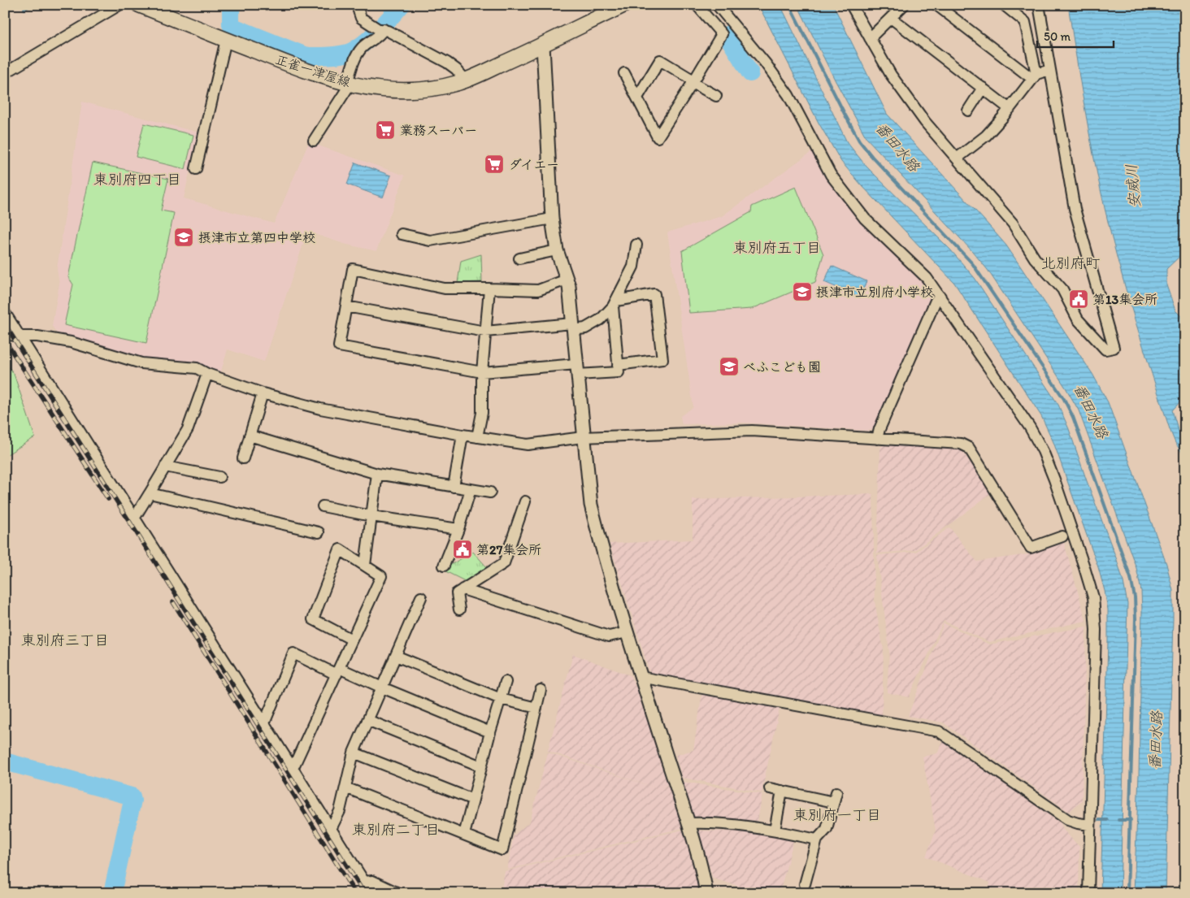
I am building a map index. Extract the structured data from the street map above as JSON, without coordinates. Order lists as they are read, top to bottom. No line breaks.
{"streets":{"main road":["正雀一津屋線"]},"districts":["東別府四丁目","東別府五丁目","北別府町","東別府三丁目","東別府一丁目","東別府二丁目"],"water":["番田水路","安威川"],"places":{"supermarket":["業務スーパー","ダイエー"],"school or university":["摂津市立第四中学校","摂津市立別府小学校","べふこども園"],"public building":["第13集会所","第27集会所"]},"scale_bar":"50 m"}
